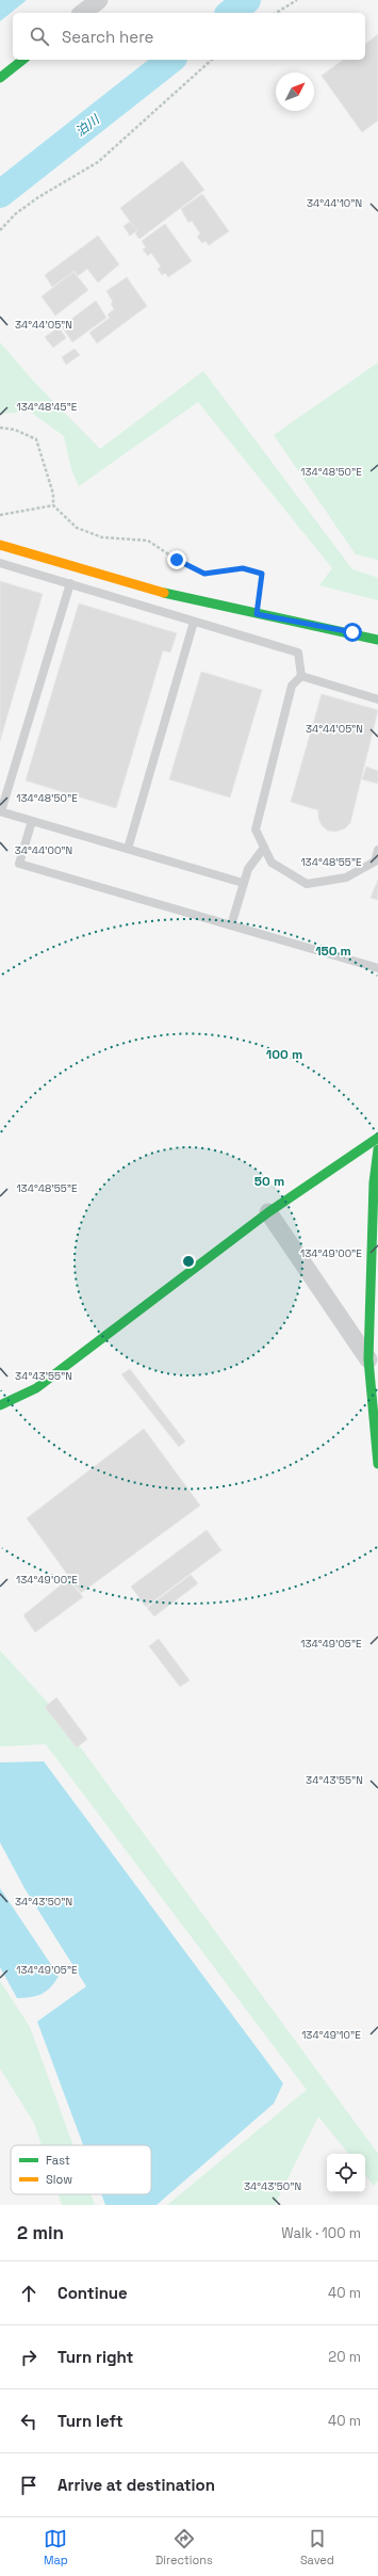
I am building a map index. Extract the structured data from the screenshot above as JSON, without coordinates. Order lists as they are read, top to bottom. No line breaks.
{"water":["泊川"],"legend":["Fast","Slow"],"north":"top right","page":{"search":"Search here","heading":["2 min","Walk · 100 m"],"list":[["Continue","40 m"],["Turn right","20 m"],["Turn left","40 m"],"Arrive at destination"],"nav":["Map","Directions","Saved"]},"coordinates":["34°44'10\"N","34°44'05\"N","134°48'45\"E","134°48'50\"E","34°44'00\"N","134°48'55\"E","134°49'00\"E","34°43'55\"N","134°49'05\"E","34°43'50\"N","134°49'10\"E"],"rings":["150 m","100 m","50 m"]}
